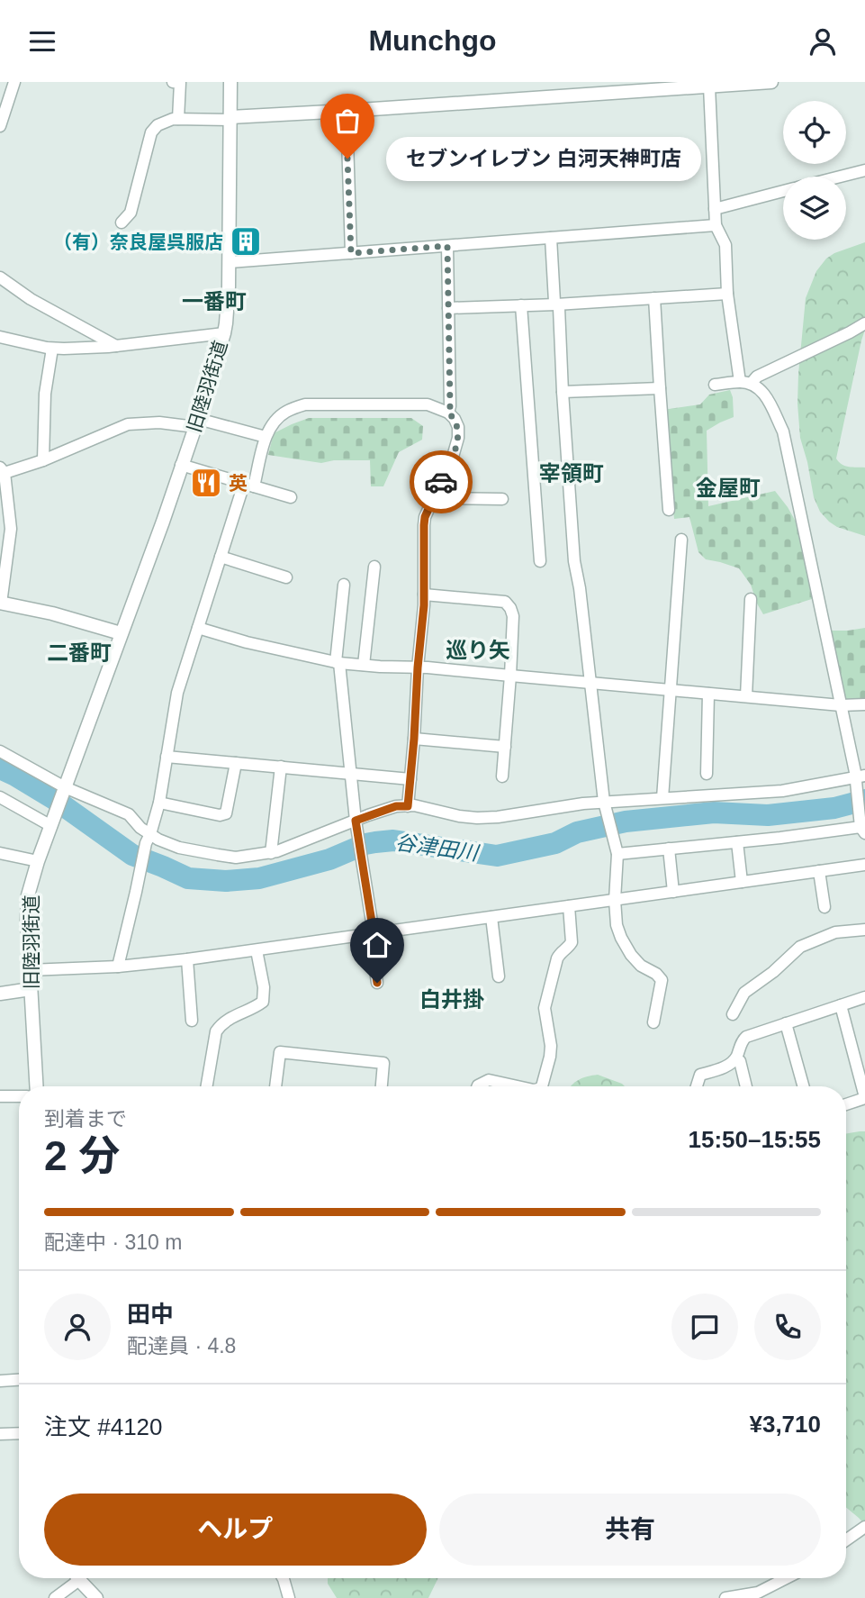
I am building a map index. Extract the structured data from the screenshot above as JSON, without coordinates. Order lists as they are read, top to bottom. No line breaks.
{"streets":{"street":["旧陸羽街道"]},"districts":["一番町","宰領町","金屋町","巡り矢","二番町","白井掛"],"water":["谷津田川"],"places":{"other":["セブンイレブン 白河天神町店"],"building":["（有）奈良屋呉服店"],"restaurant":["英"]},"page":{"header":"Munchgo","bubble":"セブンイレブン 白河天神町店","heading":["2 分","到着まで","15:50–15:55"],"panel":["田中","配達員 · 4.8","注文 #4120","¥3,710"],"bar":"配達中 · 310 m","buttons":["ヘルプ","共有"]}}
